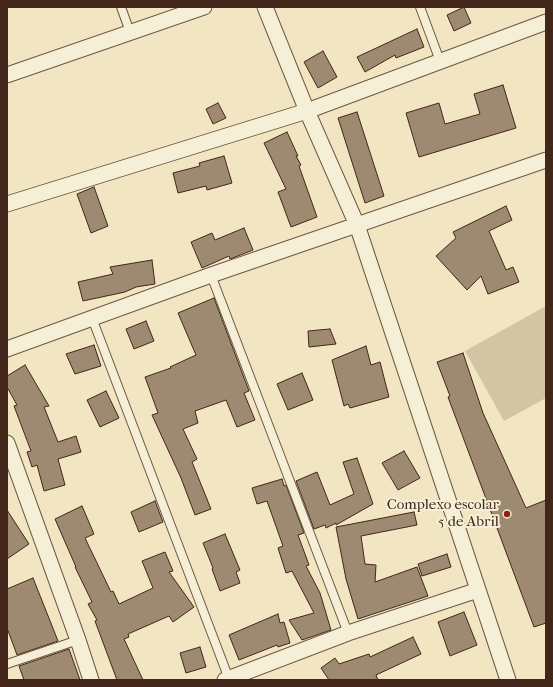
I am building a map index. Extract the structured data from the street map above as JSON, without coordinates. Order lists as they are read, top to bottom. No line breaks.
{"places":["Complexo escolar 5 de Abril"]}
